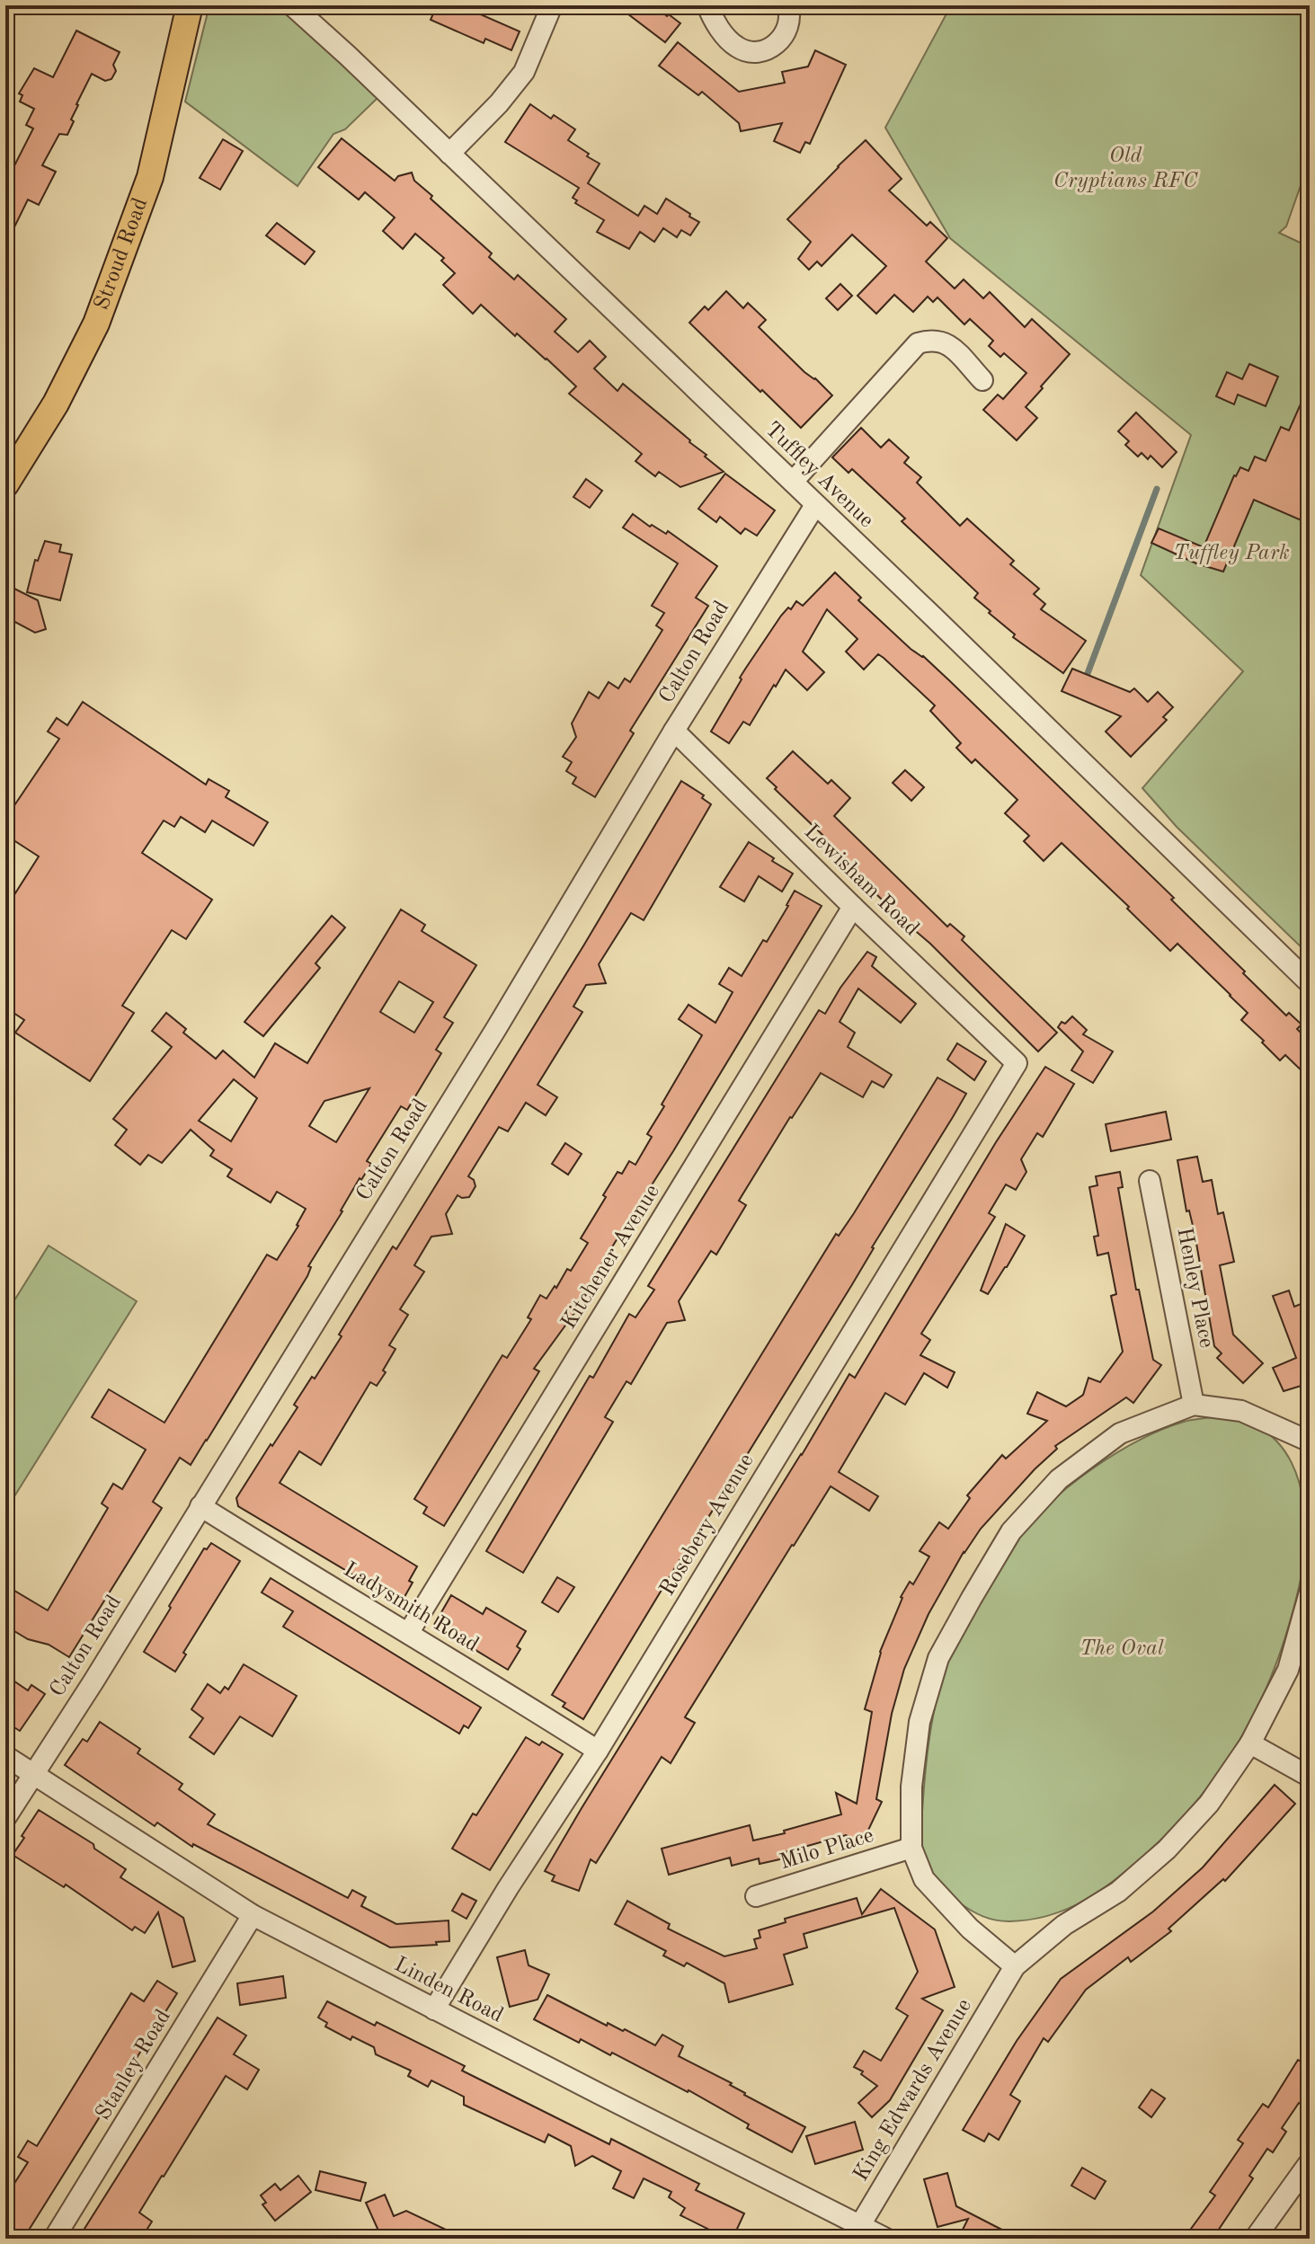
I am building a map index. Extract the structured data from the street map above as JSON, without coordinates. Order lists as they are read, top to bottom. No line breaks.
{"streets":{"main road":["Stroud Road"],"street":["Tuffley Avenue","Calton Road","Lewisham Road","Kitchener Avenue","Henley Place","Rosebery Avenue","Ladysmith Road","Milo Place","Linden Road","Stanley Road","King Edwards Avenue"]},"crossings":[["Tuffley Avenue","Calton Road"],["Calton Road","Lewisham Road"],["Calton Road","Ladysmith Road"],["Calton Road","Linden Road"],["Lewisham Road","Kitchener Avenue"],["Lewisham Road","Rosebery Avenue"],["Kitchener Avenue","Ladysmith Road"],["Rosebery Avenue","Ladysmith Road"],["Rosebery Avenue","Linden Road"],["Linden Road","Stanley Road"],["Linden Road","King Edwards Avenue"]],"parks":["Old Cryptians RFC","Tuffley Park","The Oval"]}
